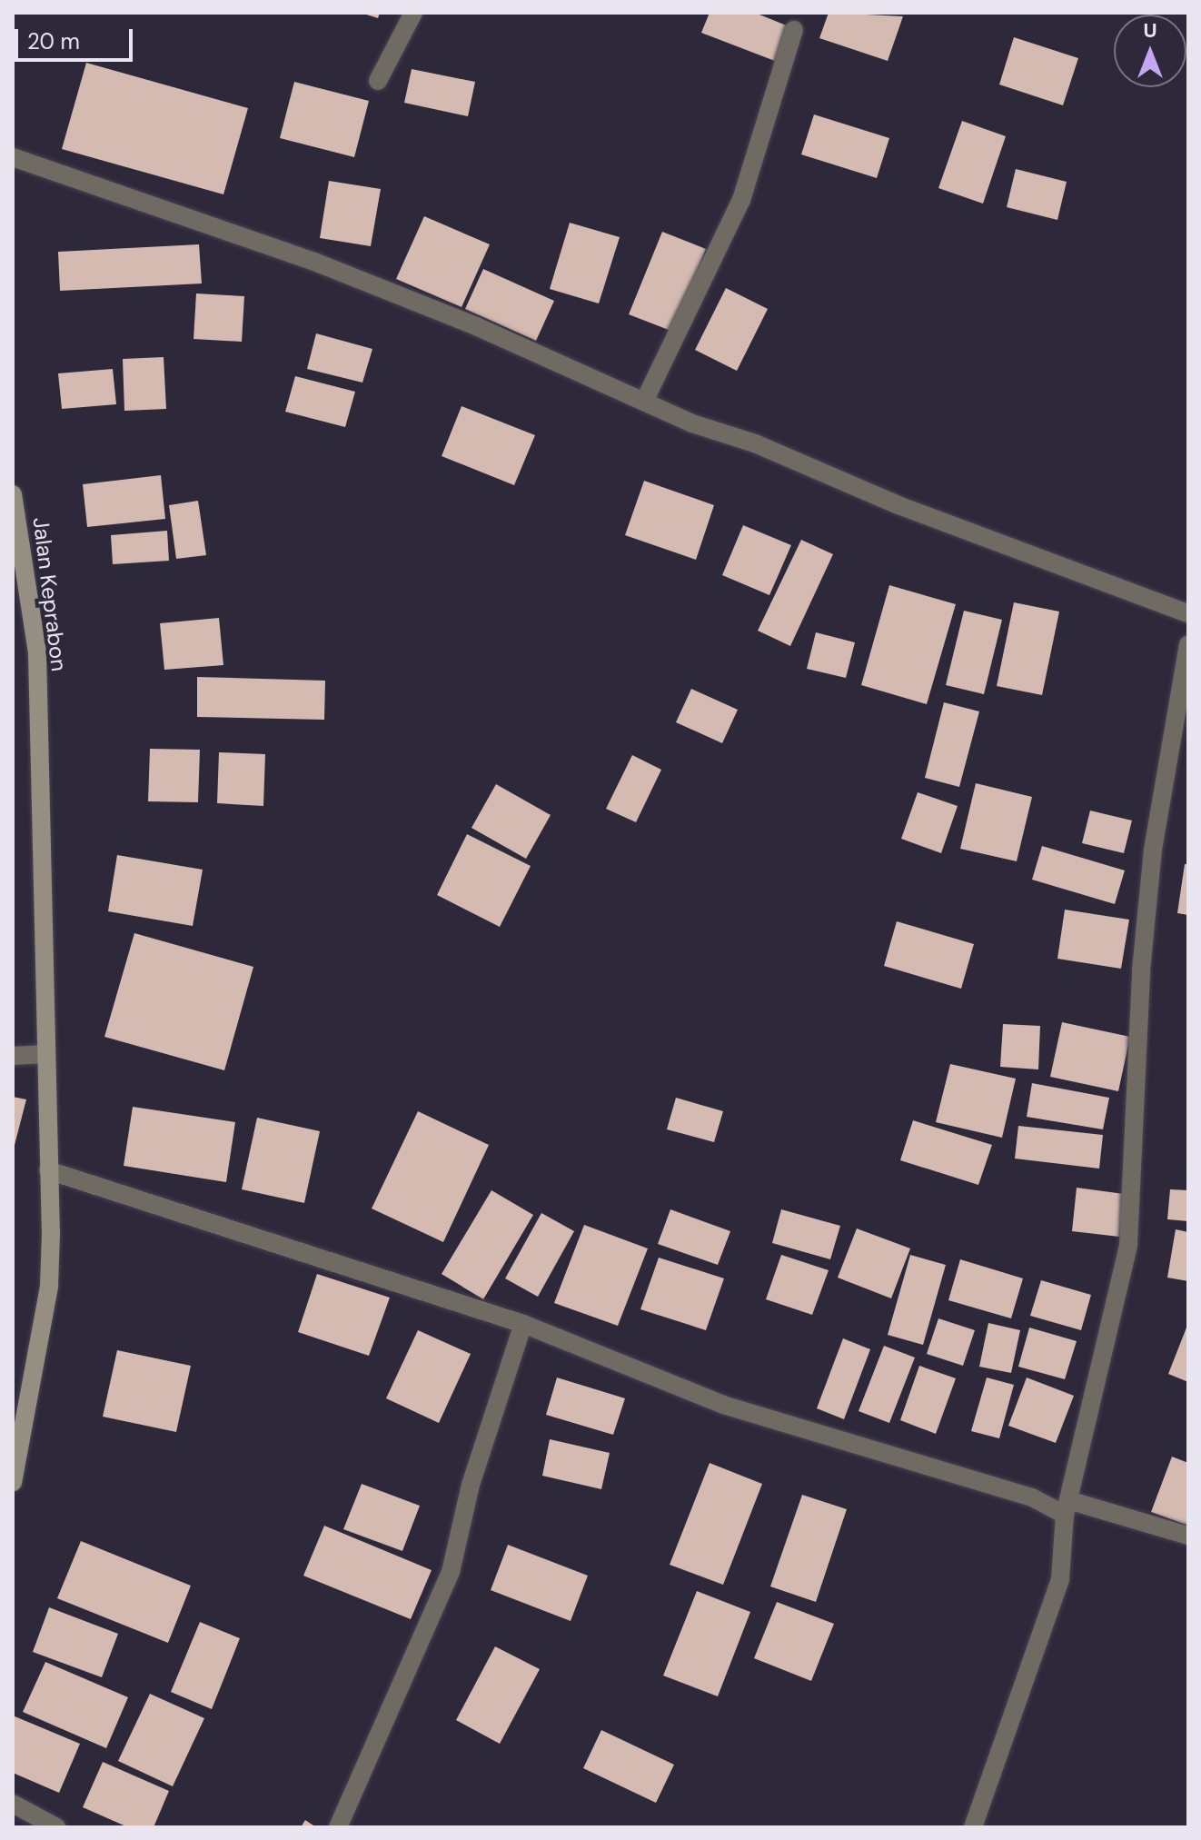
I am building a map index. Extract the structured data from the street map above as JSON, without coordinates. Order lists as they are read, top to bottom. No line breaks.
{"streets":{"street":["Jalan Keprabon"]},"scale_bar":"20 m","north":"top"}
